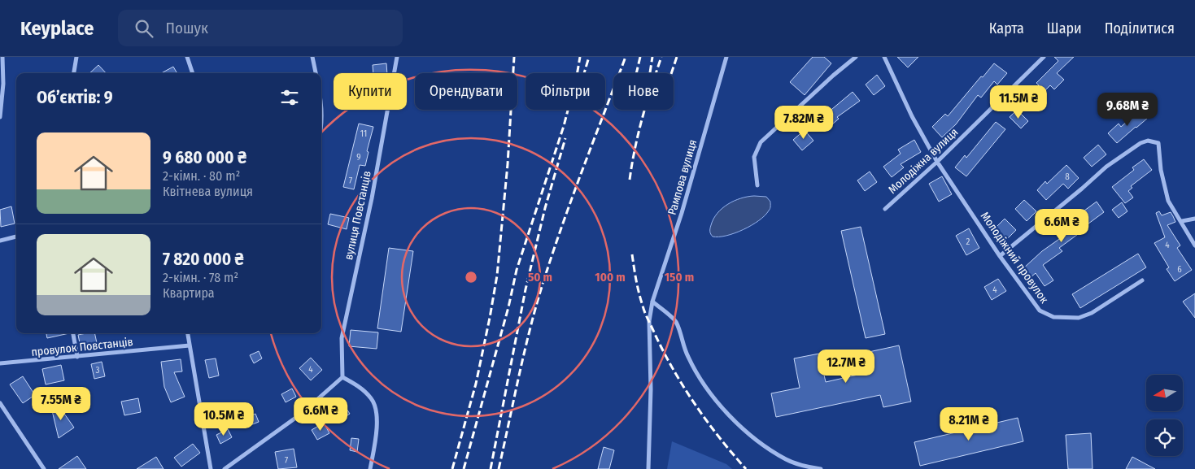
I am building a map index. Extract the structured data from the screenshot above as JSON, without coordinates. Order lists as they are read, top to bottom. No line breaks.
{"streets":{"street":["Молодіжна вулиця","Рампова вулиця","вулиця Повстанців","Молодіжний провулок","провулок Повстанців"]},"crossings":[["Молодіжна вулиця","Молодіжний провулок"]],"house_numbers":["11","9","8","7","2","4","6","4","4","3","7"],"north":"left","page":{"header":"Keyplace","search":"Пошук","nav":["Карта","Шари","Поділитися"],"chip":["Купити","Орендувати","Фільтри","Нове"],"heading":"Об’єктів: 9","price":["11.5M ₴","9.68M ₴","7.82M ₴","6.6M ₴","12.7M ₴","7.55M ₴","6.6M ₴","10.5M ₴","8.21M ₴"],"list":[{"name":"9 680 000 ₴","note":"2-кімн. · 80 m² · Квітнева вулиця"},{"name":"7 820 000 ₴","note":"2-кімн. · 78 m² · Квартира"}]},"rings":["50 m","100 m","150 m"]}
